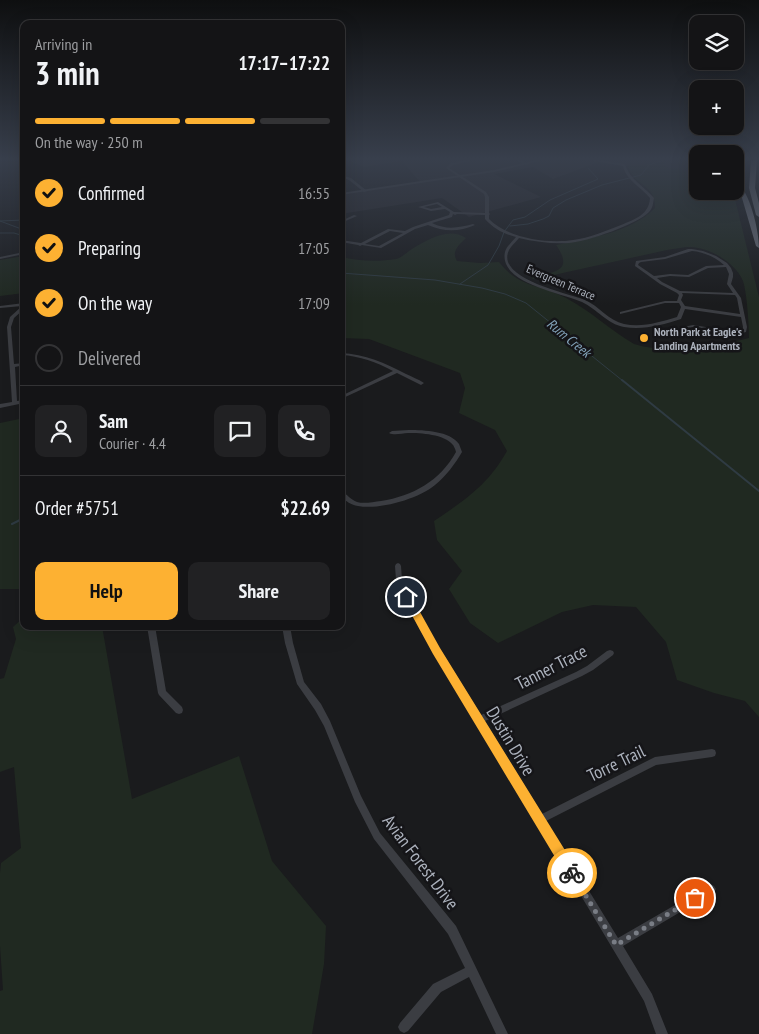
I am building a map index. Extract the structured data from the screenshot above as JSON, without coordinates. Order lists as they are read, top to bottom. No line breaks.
{"streets":{"street":["Evergreen Terrace","Tanner Trace","Dustin Drive","Torre Trail","Avian Forest Drive"]},"crossings":[["Tanner Trace","Dustin Drive"],["Dustin Drive","Torre Trail"]],"water":["Rum Creek"],"places":["North Park at Eagle's Landing Apartments"],"page":{"map_buttons":["+","−"],"heading":["3 min","Arriving in","17:17–17:22"],"panel":["Sam","Courier · 4.4","Order #5751","$22.69"],"bar":"On the way · 250 m","list":[["Confirmed","16:55"],["Preparing","17:05"],["On the way","17:09"],"Delivered"],"buttons":["Help","Share"]}}
